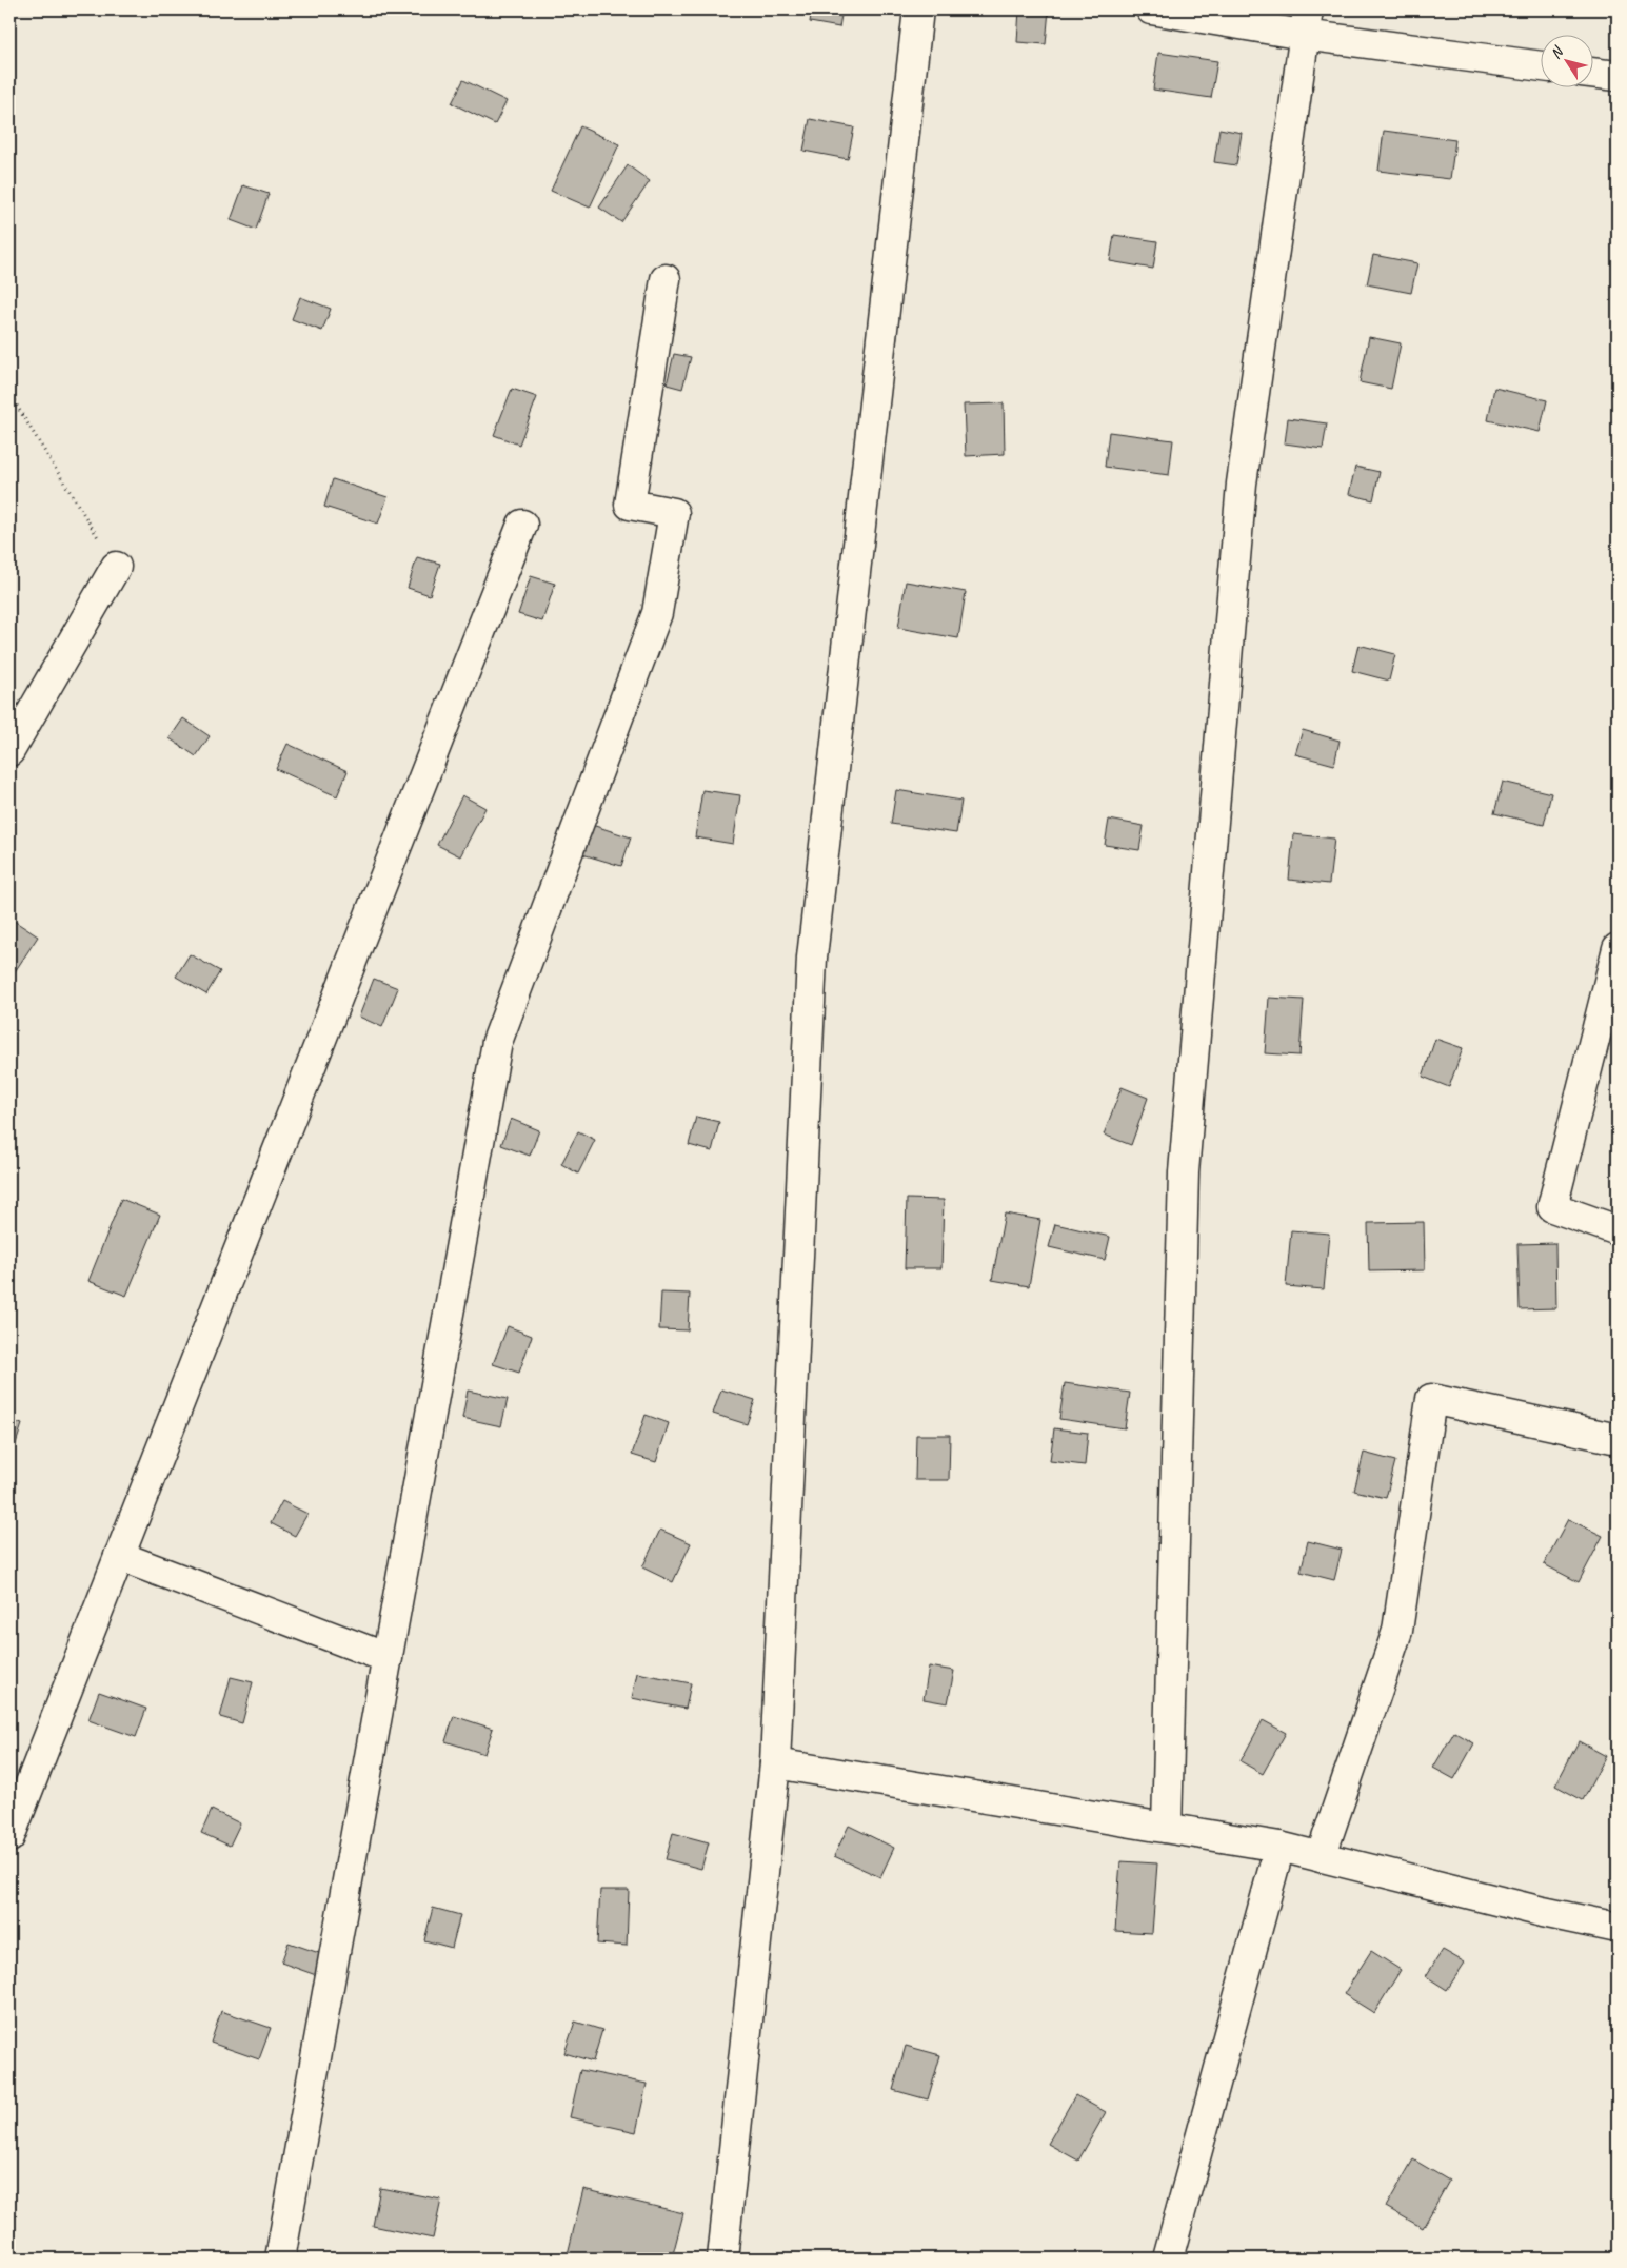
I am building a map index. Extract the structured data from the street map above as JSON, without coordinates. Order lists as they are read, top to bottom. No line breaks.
{"north":"top left"}
